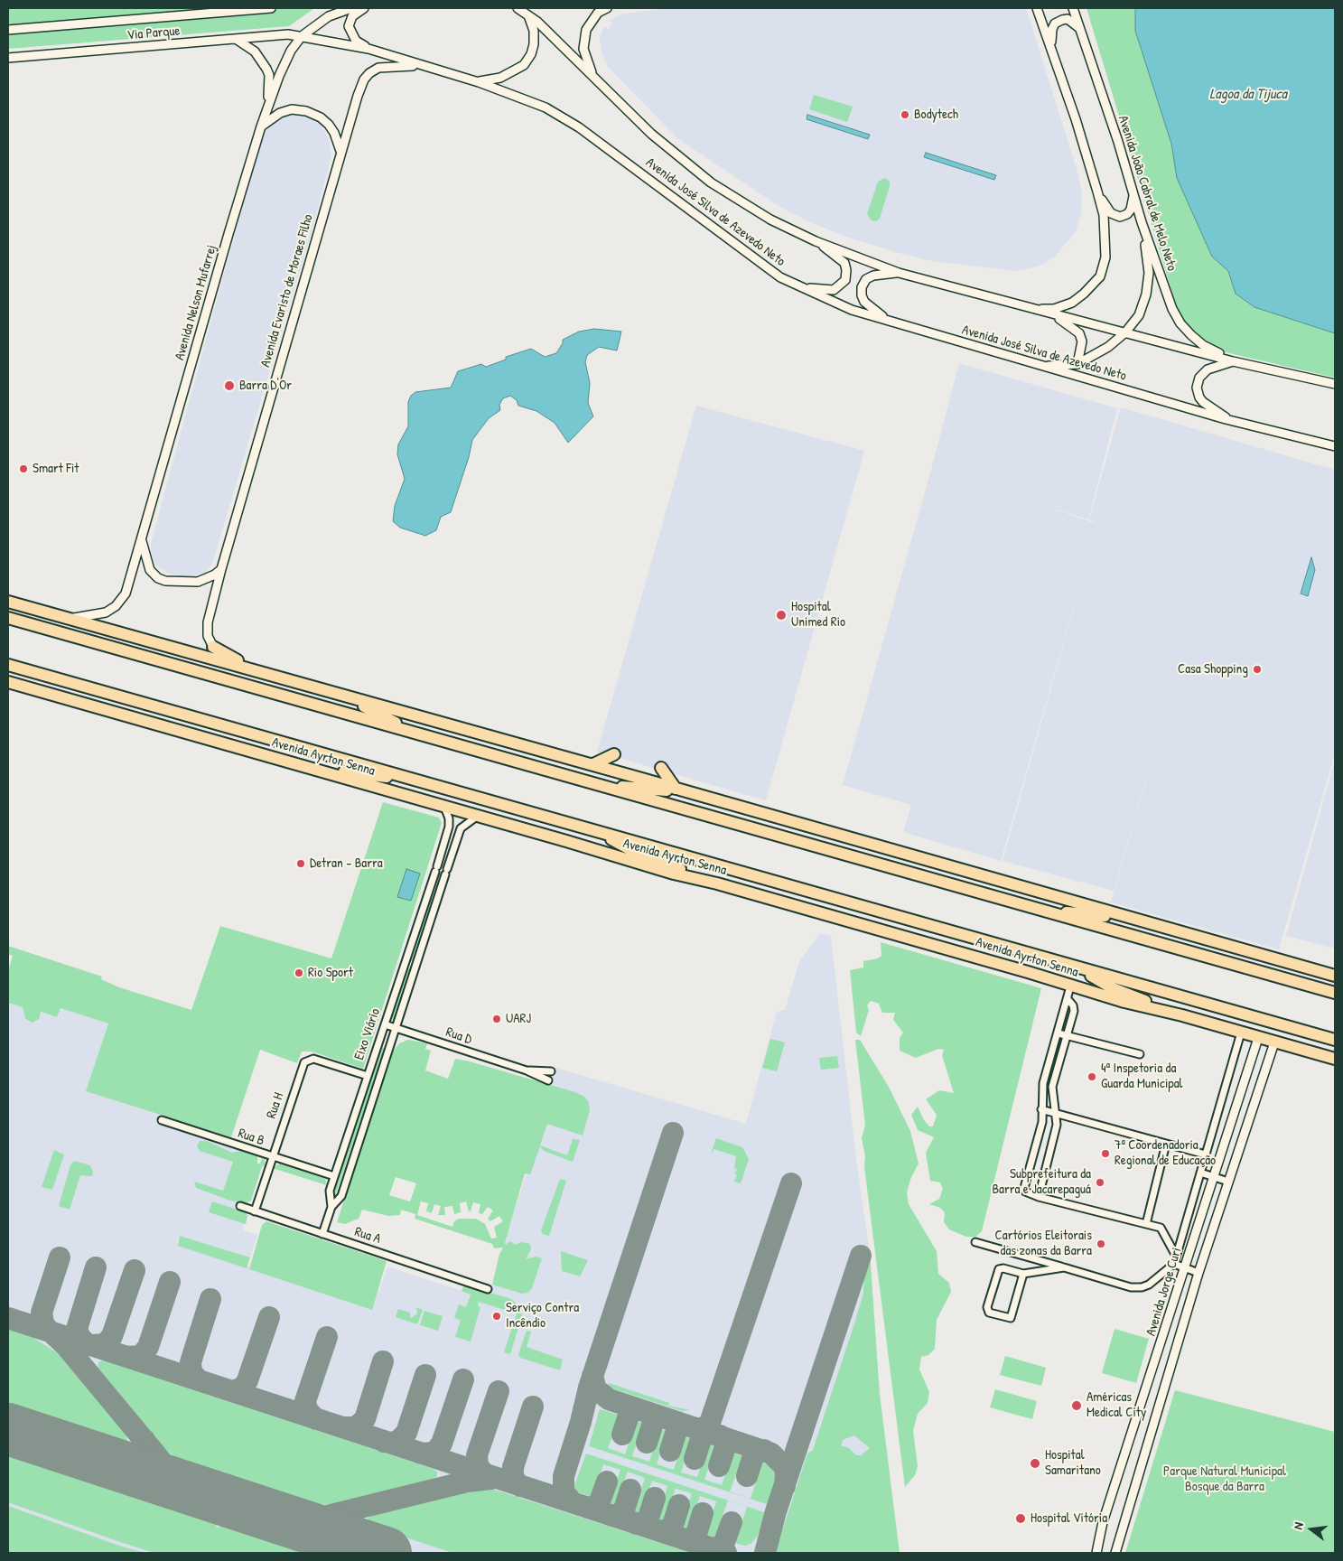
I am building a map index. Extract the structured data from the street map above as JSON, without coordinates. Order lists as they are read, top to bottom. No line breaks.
{"streets":{"highway":["Avenida Ayrton Senna"],"street":["Via Parque","Avenida João Cabral de Melo Neto","Avenida José Silva de Azevedo Neto","Avenida Evaristo de Moraes Filho","Avenida Nelson Mufarrej","Eixo Viário","Rua D","Rua H","Rua B","Rua A","Avenida Jorge Curi"]},"crossings":[["Via Parque","Avenida José Silva de Azevedo Neto"],["Via Parque","Avenida Nelson Mufarrej"],["Avenida João Cabral de Melo Neto","Avenida José Silva de Azevedo Neto"],["Avenida José Silva de Azevedo Neto","Avenida Evaristo de Moraes Filho"],["Avenida José Silva de Azevedo Neto","Avenida Nelson Mufarrej"],["Avenida Ayrton Senna","Eixo Viário"],["Avenida Ayrton Senna","Avenida Jorge Curi"],["Eixo Viário","Rua D"],["Eixo Viário","Rua H"],["Eixo Viário","Rua B"],["Eixo Viário","Rua A"],["Rua H","Rua B"],["Rua H","Rua A"]],"water":["Lagoa da Tijuca"],"parks":["Parque Natural Municipal Bosque da Barra"],"places":["Bodytech","Barra D'Or","Smart Fit","Hospital Unimed Rio","Casa Shopping","Detran - Barra","Rio Sport","UARJ","4ª Inspetoria da Guarda Municipal","7ª Coordenadoria Regional de Educação","Subprefeitura da Barra e Jacarepaguá","Cartórios Eleitorais das zonas da Barra","Serviço Contra Incêndio","Américas Medical City","Hospital Samaritano","Hospital Vitória"],"north":"left"}
